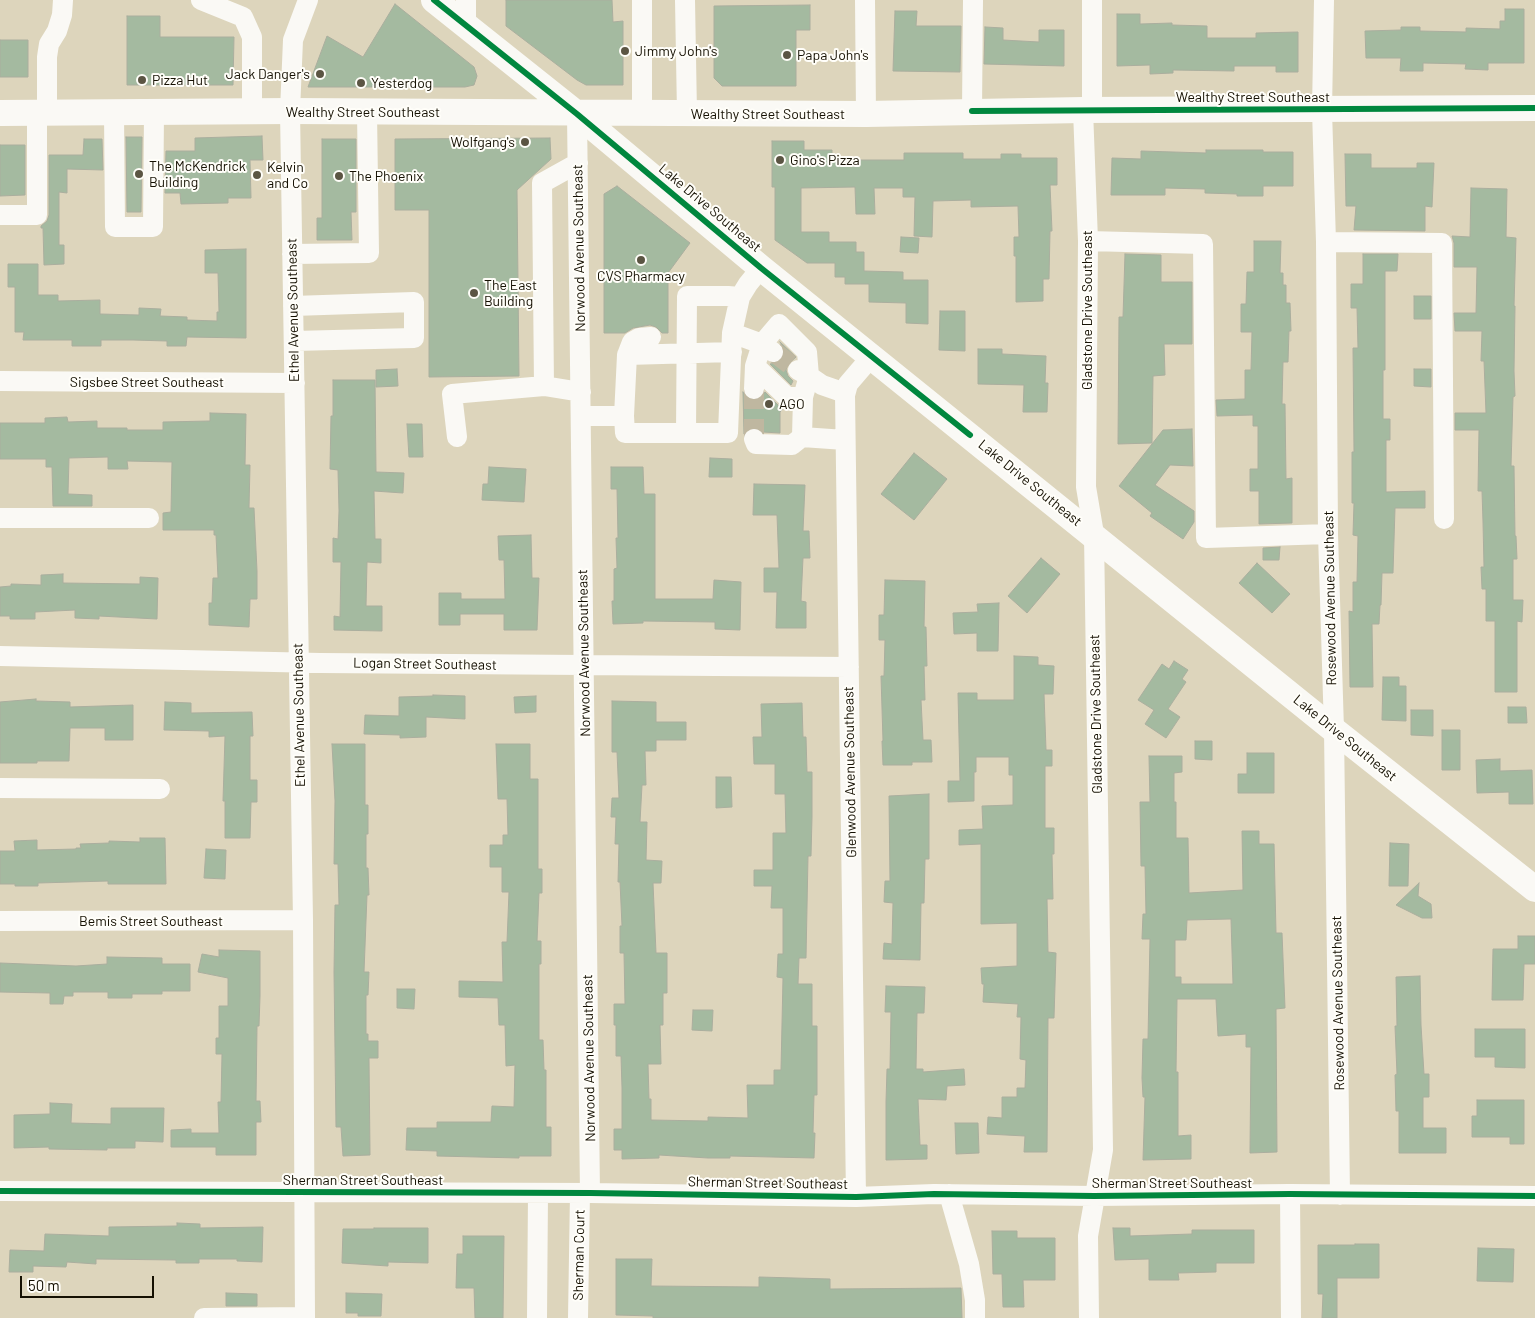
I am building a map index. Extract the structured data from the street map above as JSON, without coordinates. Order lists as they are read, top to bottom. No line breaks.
{"streets":{"main road":["Wealthy Street Southeast","Lake Drive Southeast"],"street":["Norwood Avenue Southeast","Ethel Avenue Southeast","Gladstone Drive Southeast","Sigsbee Street Southeast","Rosewood Avenue Southeast","Logan Street Southeast","Glenwood Avenue Southeast","Bemis Street Southeast","Sherman Street Southeast","Sherman Court"]},"crossings":[["Wealthy Street Southeast","Lake Drive Southeast"],["Wealthy Street Southeast","Norwood Avenue Southeast"],["Wealthy Street Southeast","Ethel Avenue Southeast"],["Wealthy Street Southeast","Gladstone Drive Southeast"],["Wealthy Street Southeast","Rosewood Avenue Southeast"],["Lake Drive Southeast","Norwood Avenue Southeast"],["Lake Drive Southeast","Gladstone Drive Southeast"],["Lake Drive Southeast","Rosewood Avenue Southeast"],["Norwood Avenue Southeast","Logan Street Southeast"],["Norwood Avenue Southeast","Sherman Street Southeast"],["Norwood Avenue Southeast","Sherman Court"],["Ethel Avenue Southeast","Sigsbee Street Southeast"],["Ethel Avenue Southeast","Logan Street Southeast"],["Ethel Avenue Southeast","Bemis Street Southeast"],["Ethel Avenue Southeast","Sherman Street Southeast"],["Gladstone Drive Southeast","Sherman Street Southeast"],["Rosewood Avenue Southeast","Sherman Street Southeast"],["Logan Street Southeast","Glenwood Avenue Southeast"],["Glenwood Avenue Southeast","Sherman Street Southeast"],["Sherman Street Southeast","Sherman Court"]],"places":["Jimmy John's","Papa John's","Jack Danger's","Pizza Hut","Yesterdog","Wolfgang's","Gino's Pizza","The McKendrick Building","Kelvin and Co","The Phoenix","CVS Pharmacy","The East Building","AGO"],"scale_bar":"50 m"}
